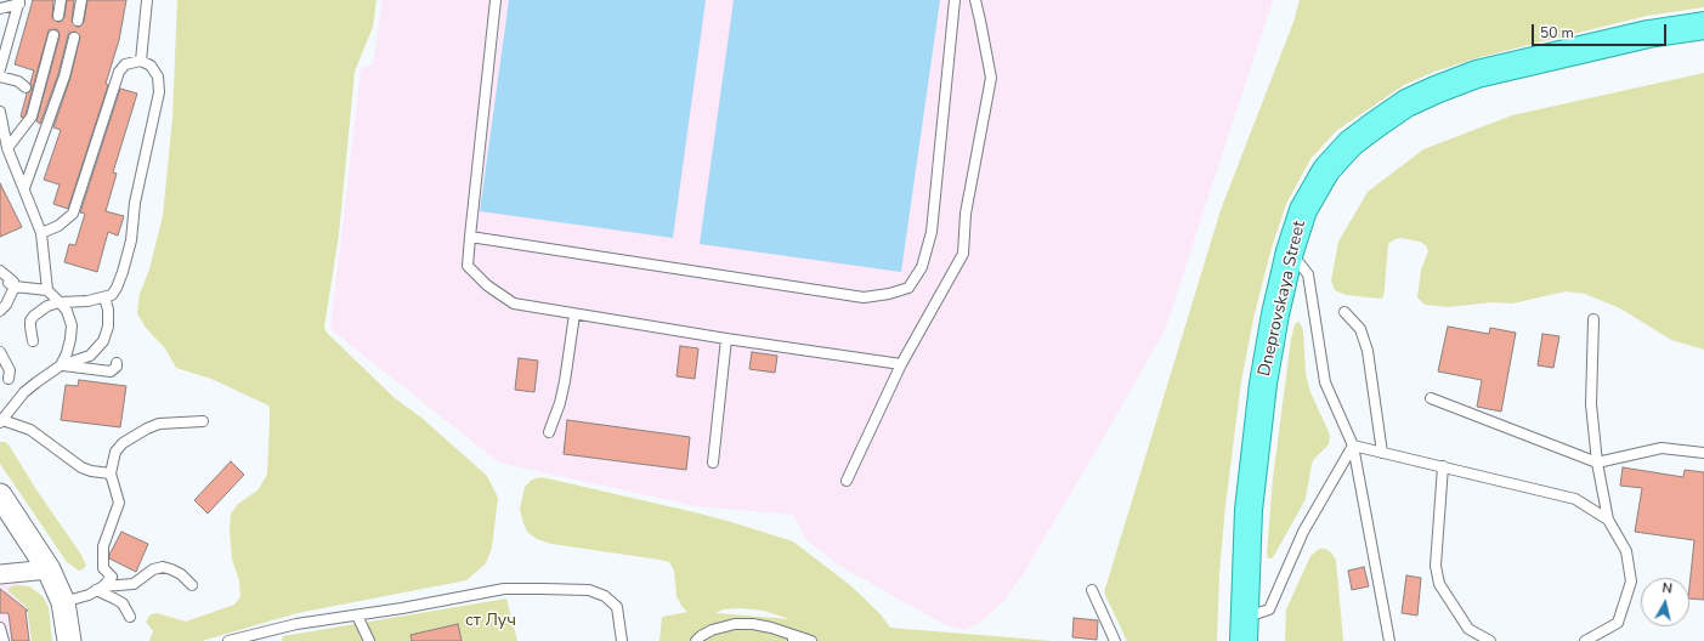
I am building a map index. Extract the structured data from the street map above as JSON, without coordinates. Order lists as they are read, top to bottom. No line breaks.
{"streets":{"main road":["Dneprovskaya Street"]},"parks":["ст Луч"],"scale_bar":"50 m","north":"top"}
